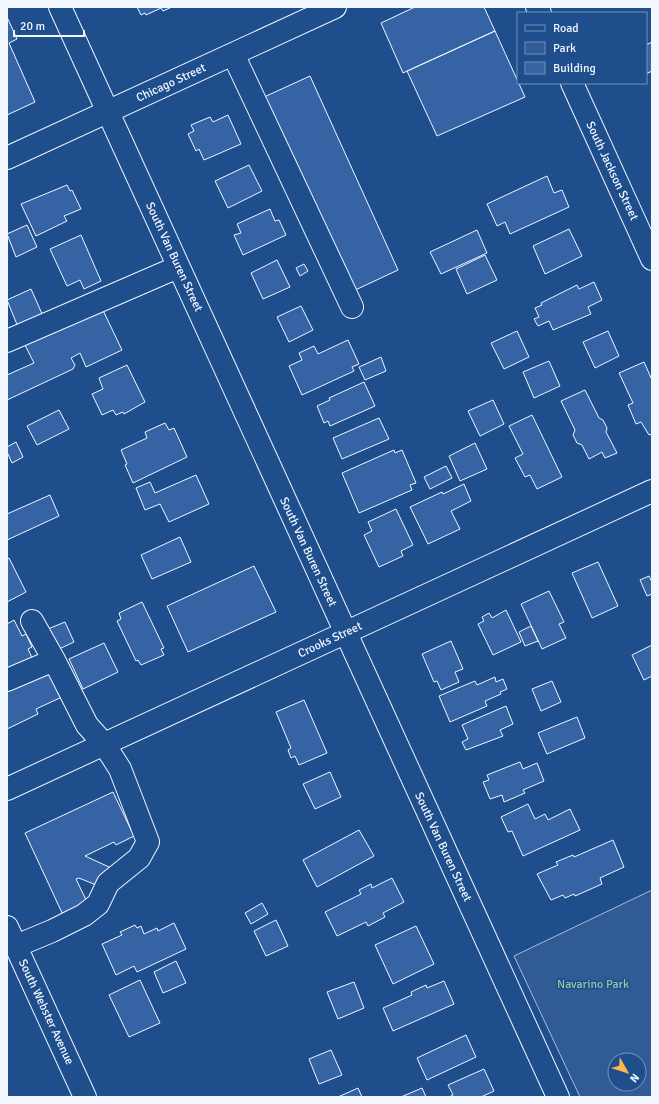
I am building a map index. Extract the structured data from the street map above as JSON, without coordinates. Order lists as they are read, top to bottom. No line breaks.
{"streets":{"street":["Chicago Street","South Jackson Street","South Van Buren Street","Crooks Street","South Webster Avenue"]},"crossings":[["Chicago Street","South Van Buren Street"],["South Van Buren Street","Crooks Street"]],"parks":["Navarino Park"],"legend":["Road","Park","Building"],"scale_bar":"20 m","north":"bottom right"}
